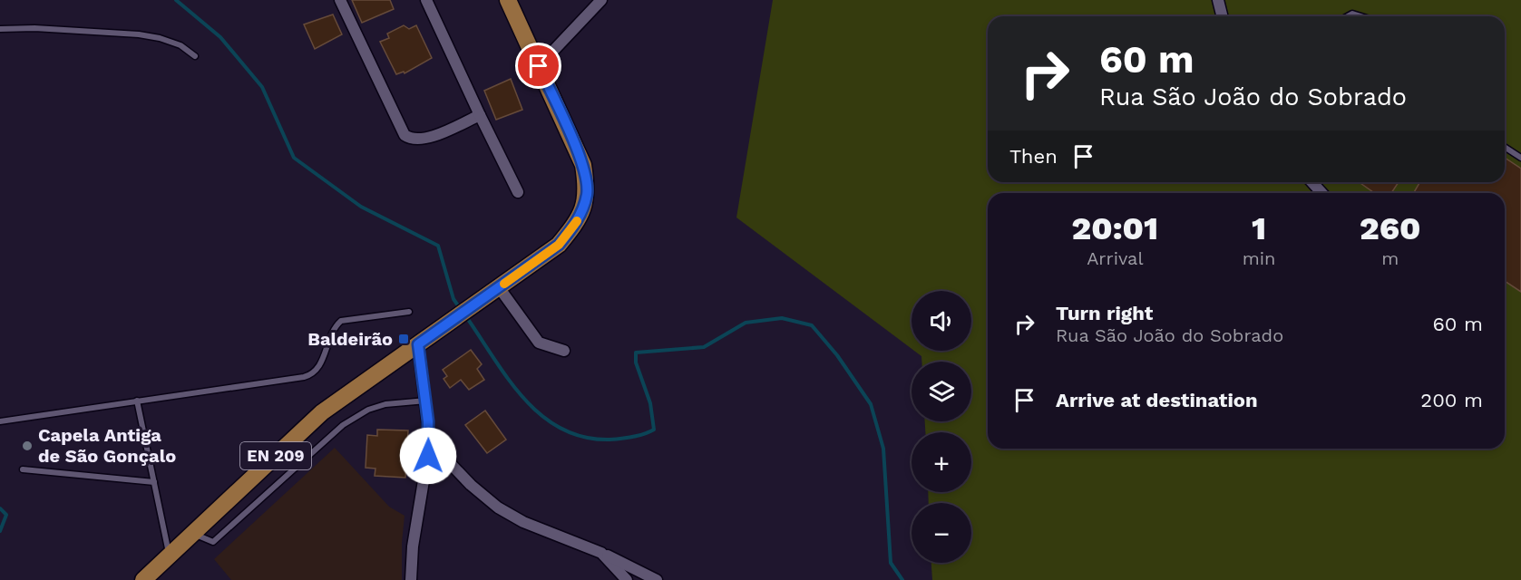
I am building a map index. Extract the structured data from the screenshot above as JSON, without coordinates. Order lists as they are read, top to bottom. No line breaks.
{"streets":{"main road":["EN 209"]},"places":{"transit":["Baldeirão"],"other":["Capela Antiga de São Gonçalo"]},"page":{"turn":["60 m","Rua São João do Sobrado"],"then":"Then","eta":["20:01","Arrival","1","min","260","m"],"list":[{"name":"Turn right","note":"Rua São João do Sobrado","value":"60 m"},{"name":"Arrive at destination","value":"200 m"}],"map_buttons":["+","−"]}}
